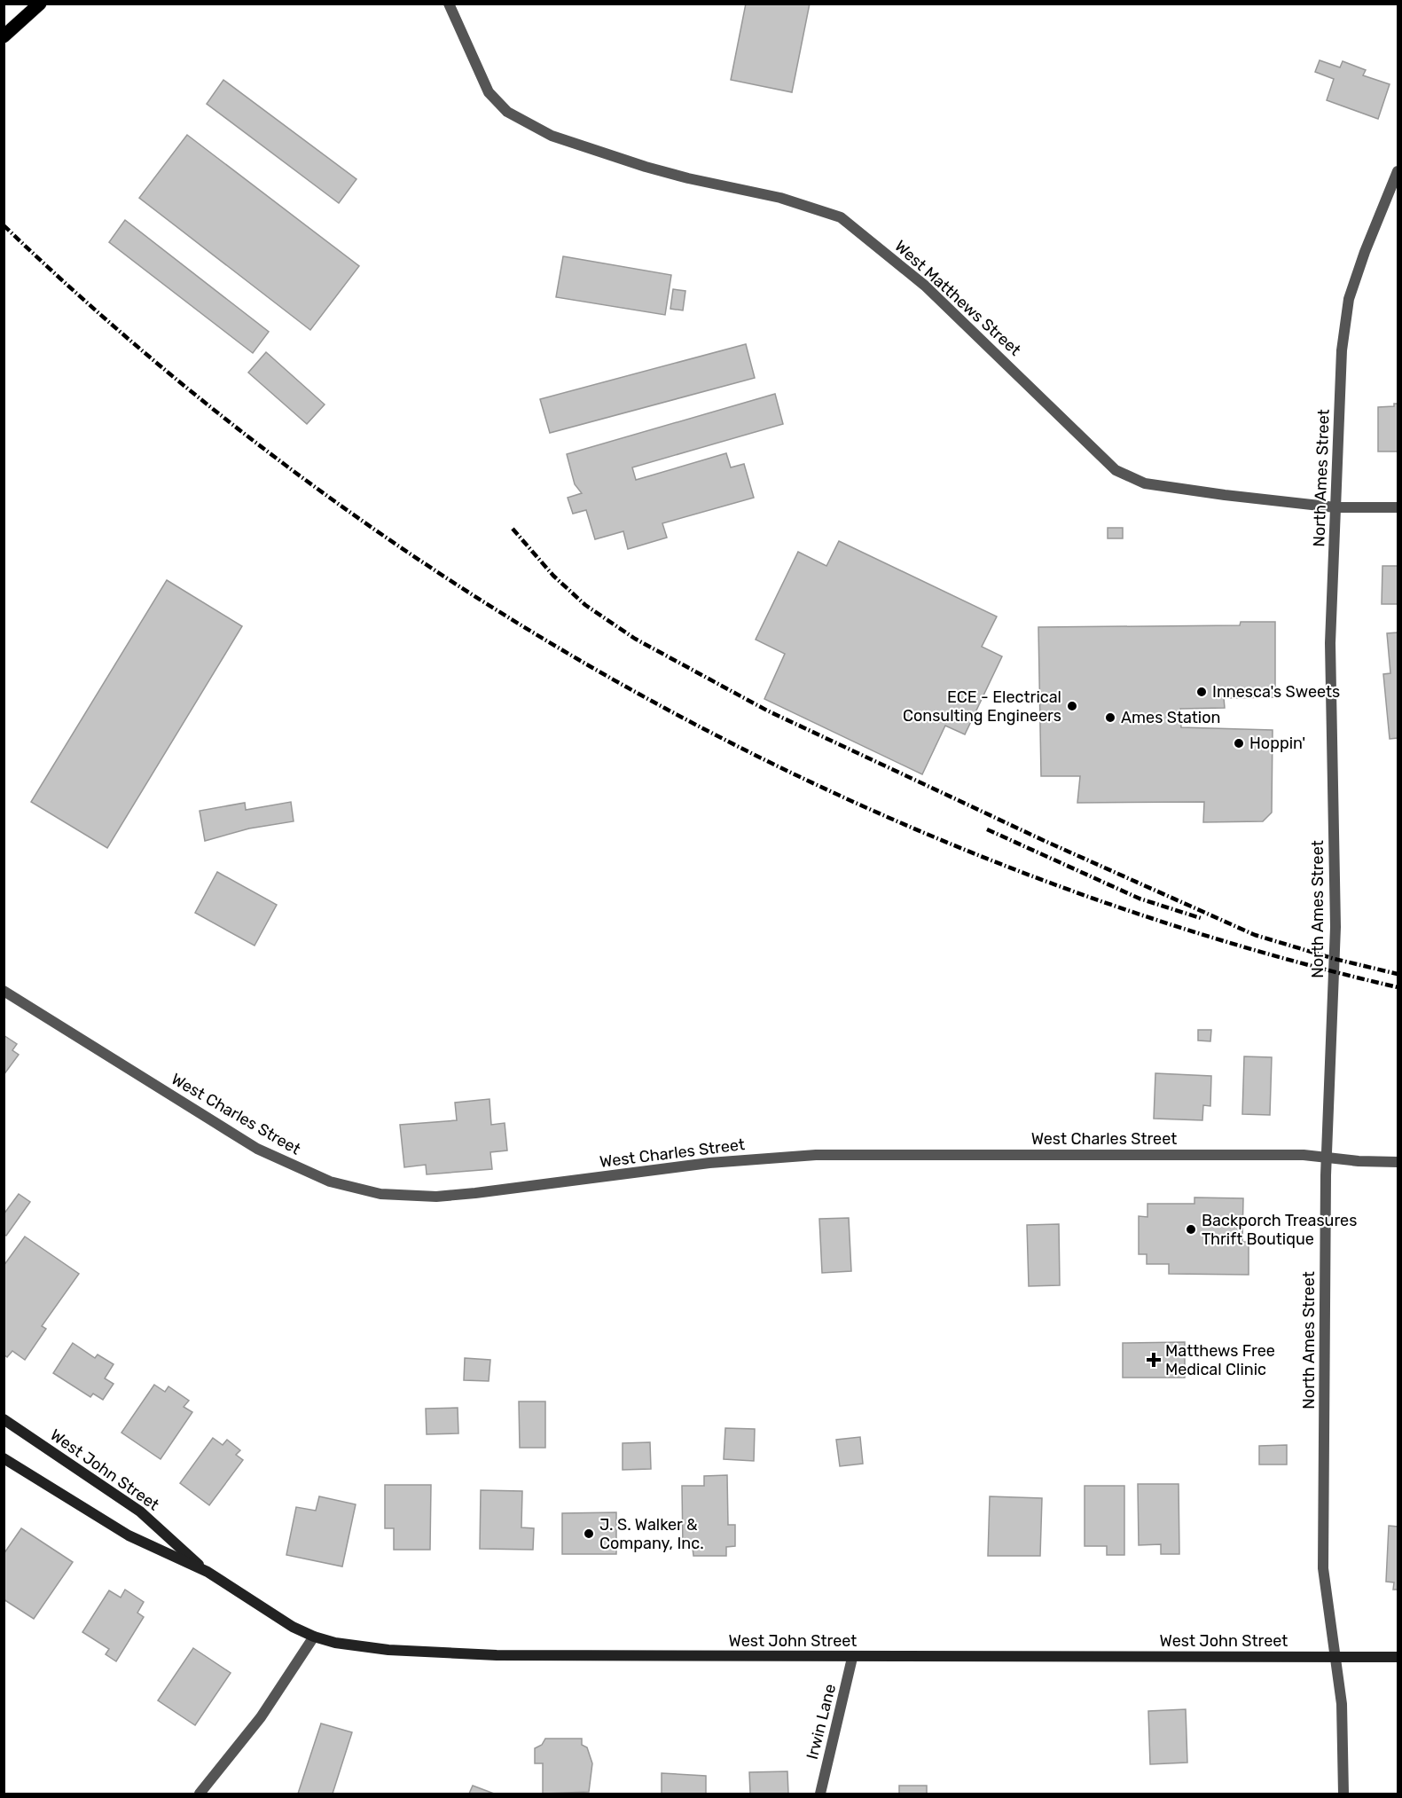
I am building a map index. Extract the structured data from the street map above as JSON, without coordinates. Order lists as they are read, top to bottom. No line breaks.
{"streets":{"main road":["West John Street"],"street":["West Matthews Street","North Ames Street","West Charles Street","Irwin Lane"]},"crossings":[["West Matthews Street","North Ames Street"],["North Ames Street","West Charles Street"],["North Ames Street","West John Street"],["West John Street","Irwin Lane"]],"places":{"other":["Innesca's Sweets","ECE - Electrical Consulting Engineers","Ames Station","Hoppin'","Backporch Treasures Thrift Boutique","J. S. Walker & Company, Inc."],"health":["Matthews Free Medical Clinic"]}}
